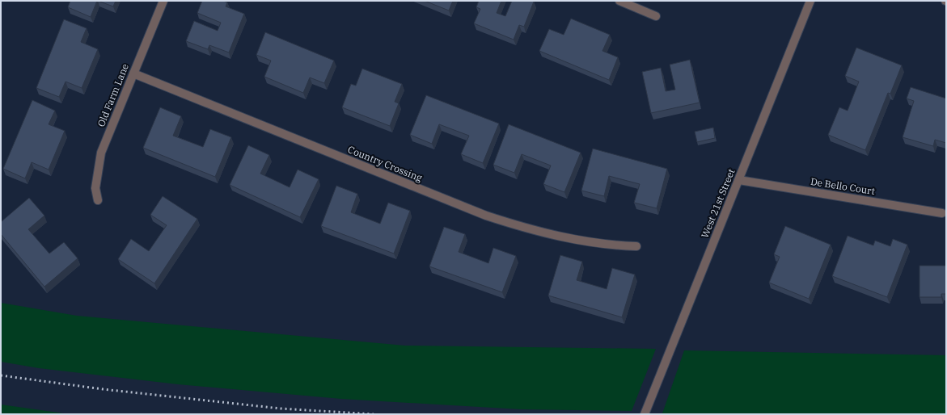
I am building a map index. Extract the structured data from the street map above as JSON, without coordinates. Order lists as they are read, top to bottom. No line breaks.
{"streets":{"street":["Old Farm Lane","Country Crossing","De Bello Court","West 21st Street"]},"crossings":[["Old Farm Lane","Country Crossing"],["De Bello Court","West 21st Street"]]}
